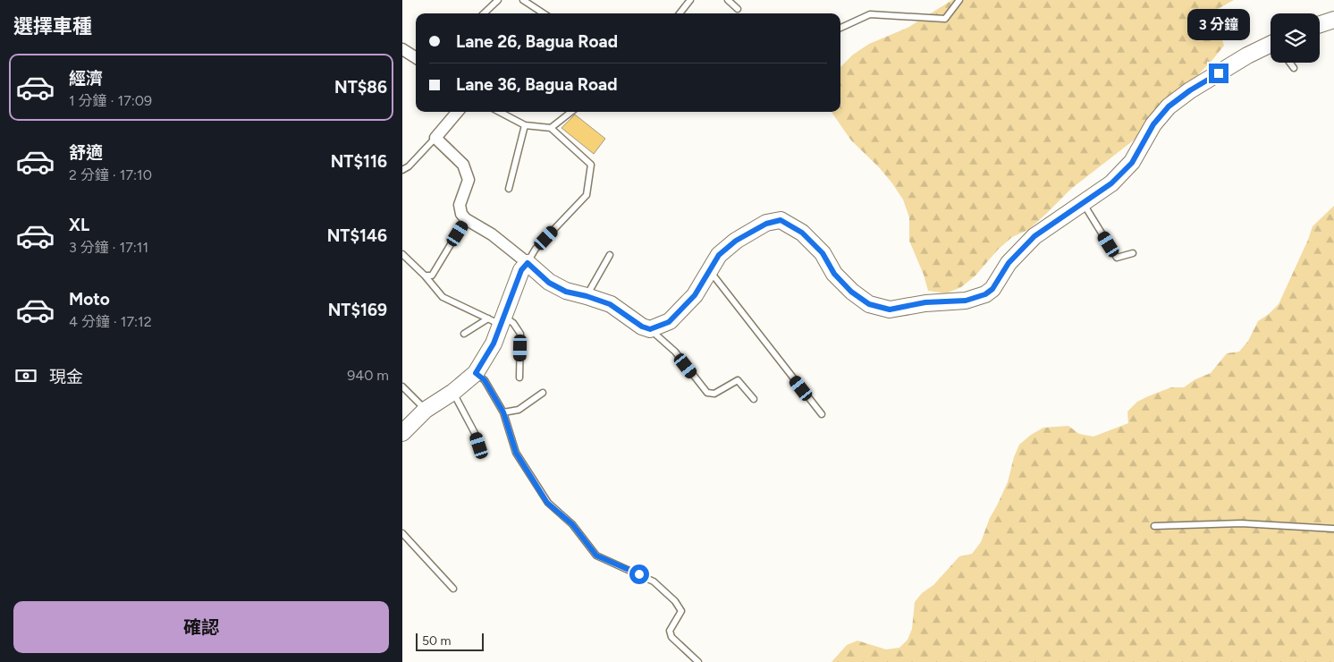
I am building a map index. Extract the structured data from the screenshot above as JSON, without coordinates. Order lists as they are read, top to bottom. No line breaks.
{"scale_bar":"50 m","page":{"heading":"選擇車種","bubble":"3 分鐘","banner":["Lane 26, Bagua Road","Lane 36, Bagua Road"],"list":[{"name":"經濟","note":"1 分鐘 · 17:09","value":"NT$86"},{"name":"舒適","note":"2 分鐘 · 17:10","value":"NT$116"},{"name":"XL","note":"3 分鐘 · 17:11","value":"NT$146"},{"name":"Moto","note":"4 分鐘 · 17:12","value":"NT$169"}],"pay":["現金","940 m"],"buttons":"確認","scale":"50 m"}}
